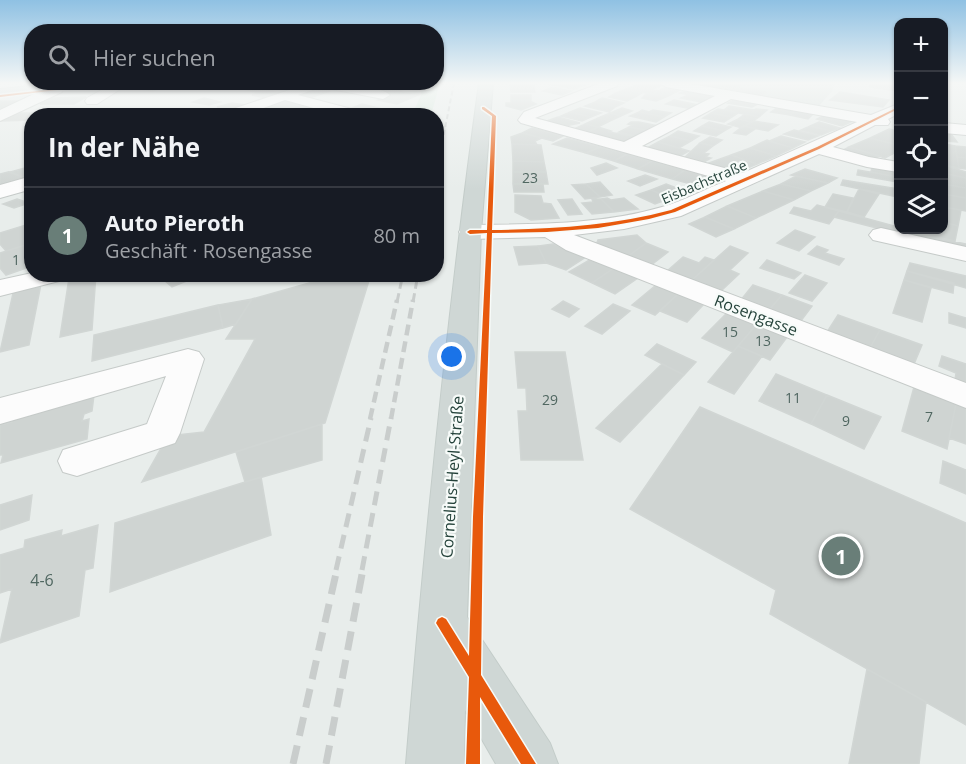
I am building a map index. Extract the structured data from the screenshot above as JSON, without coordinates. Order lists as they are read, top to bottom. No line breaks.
{"streets":{"main road":["Cornelius-Heyl-Straße"],"street":["Eisbachstraße","Rosengasse"]},"crossings":[["Eisbachstraße","Rosengasse"],["Eisbachstraße","Cornelius-Heyl-Straße"]],"house_numbers":["23","1","15","13","11","29","7","9","4-6"],"page":{"map_buttons":["+","−"],"search":"Hier suchen","heading":"In der Nähe","list":[{"mark":"1","name":"Auto Pieroth","note":"Geschäft · Rosengasse","value":"80 m"}],"pins":"1"}}
